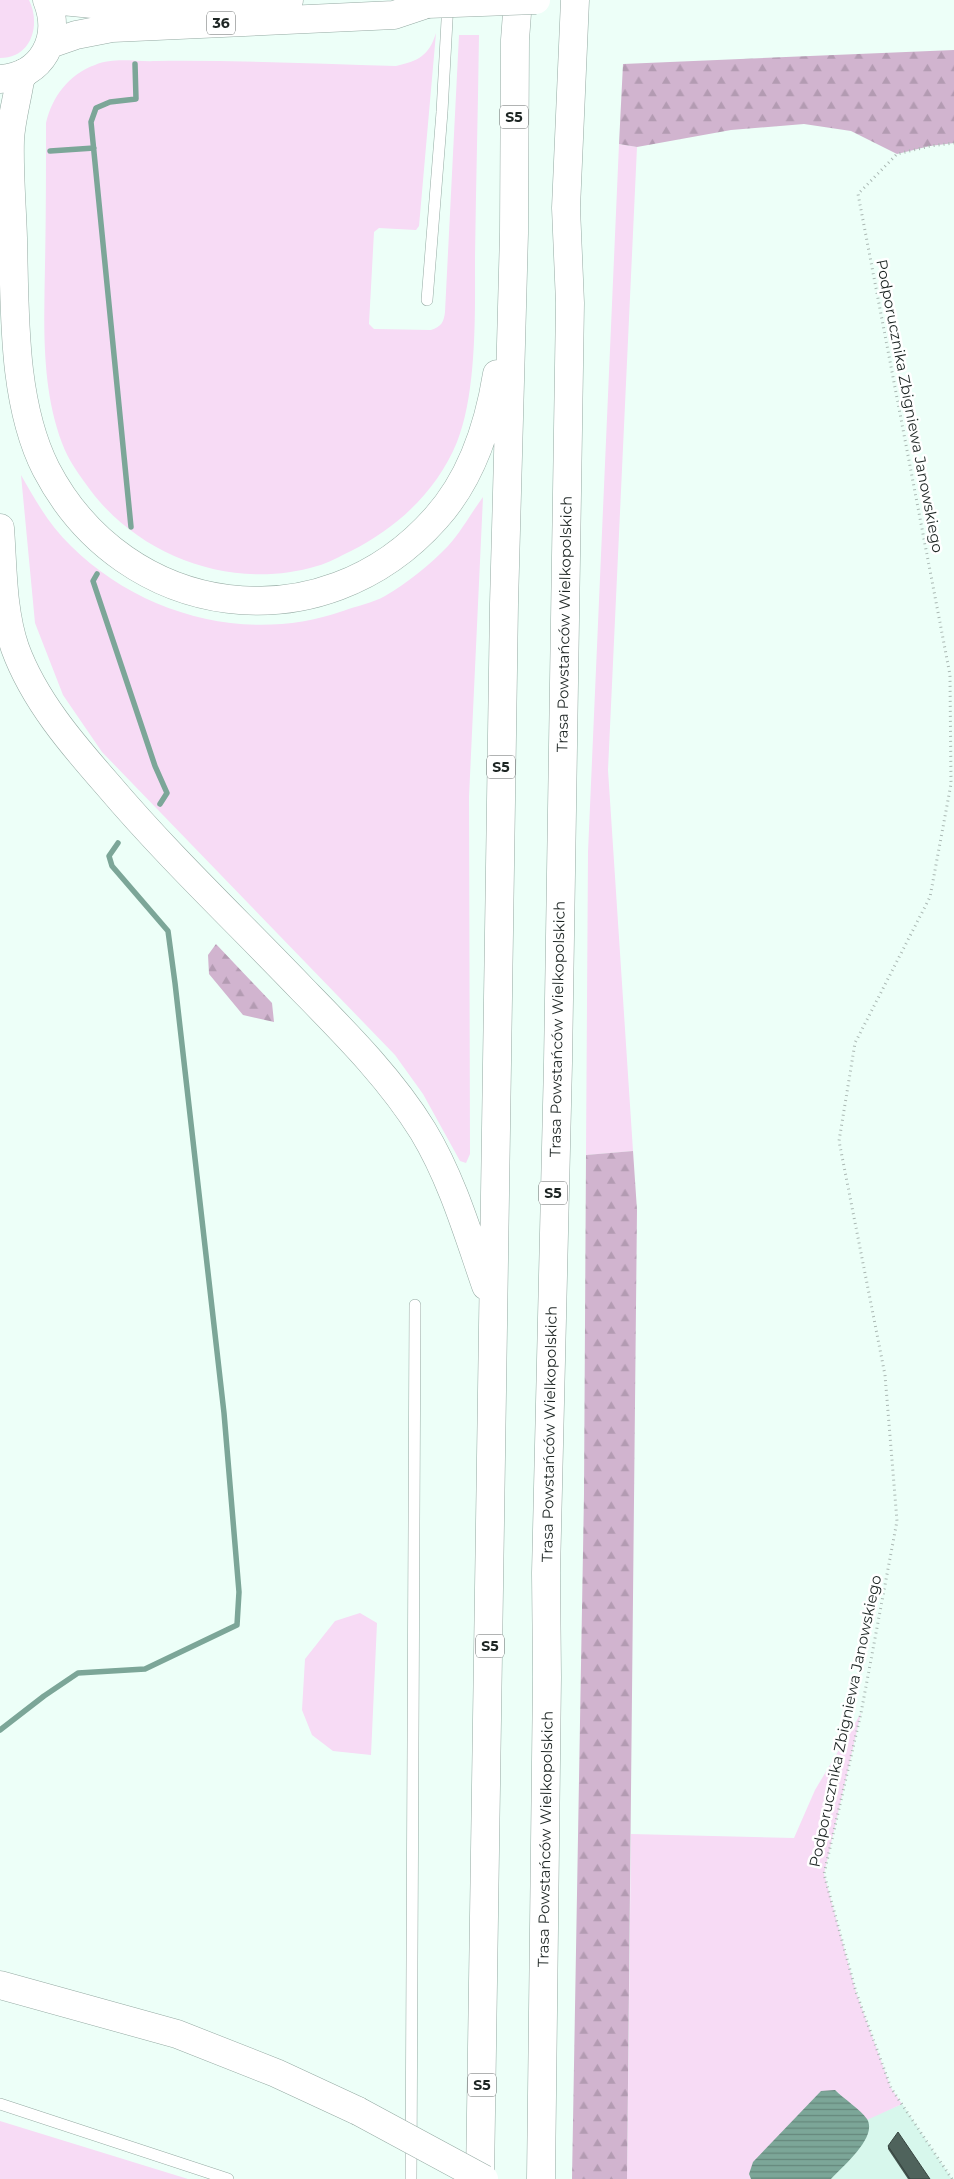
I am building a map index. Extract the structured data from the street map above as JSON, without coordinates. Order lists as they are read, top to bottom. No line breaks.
{"streets":{"main road":["36","S5","Trasa Powstańców Wielkopolskich"],"path":["Podporucznika Zbigniewa Janowskiego"]}}
